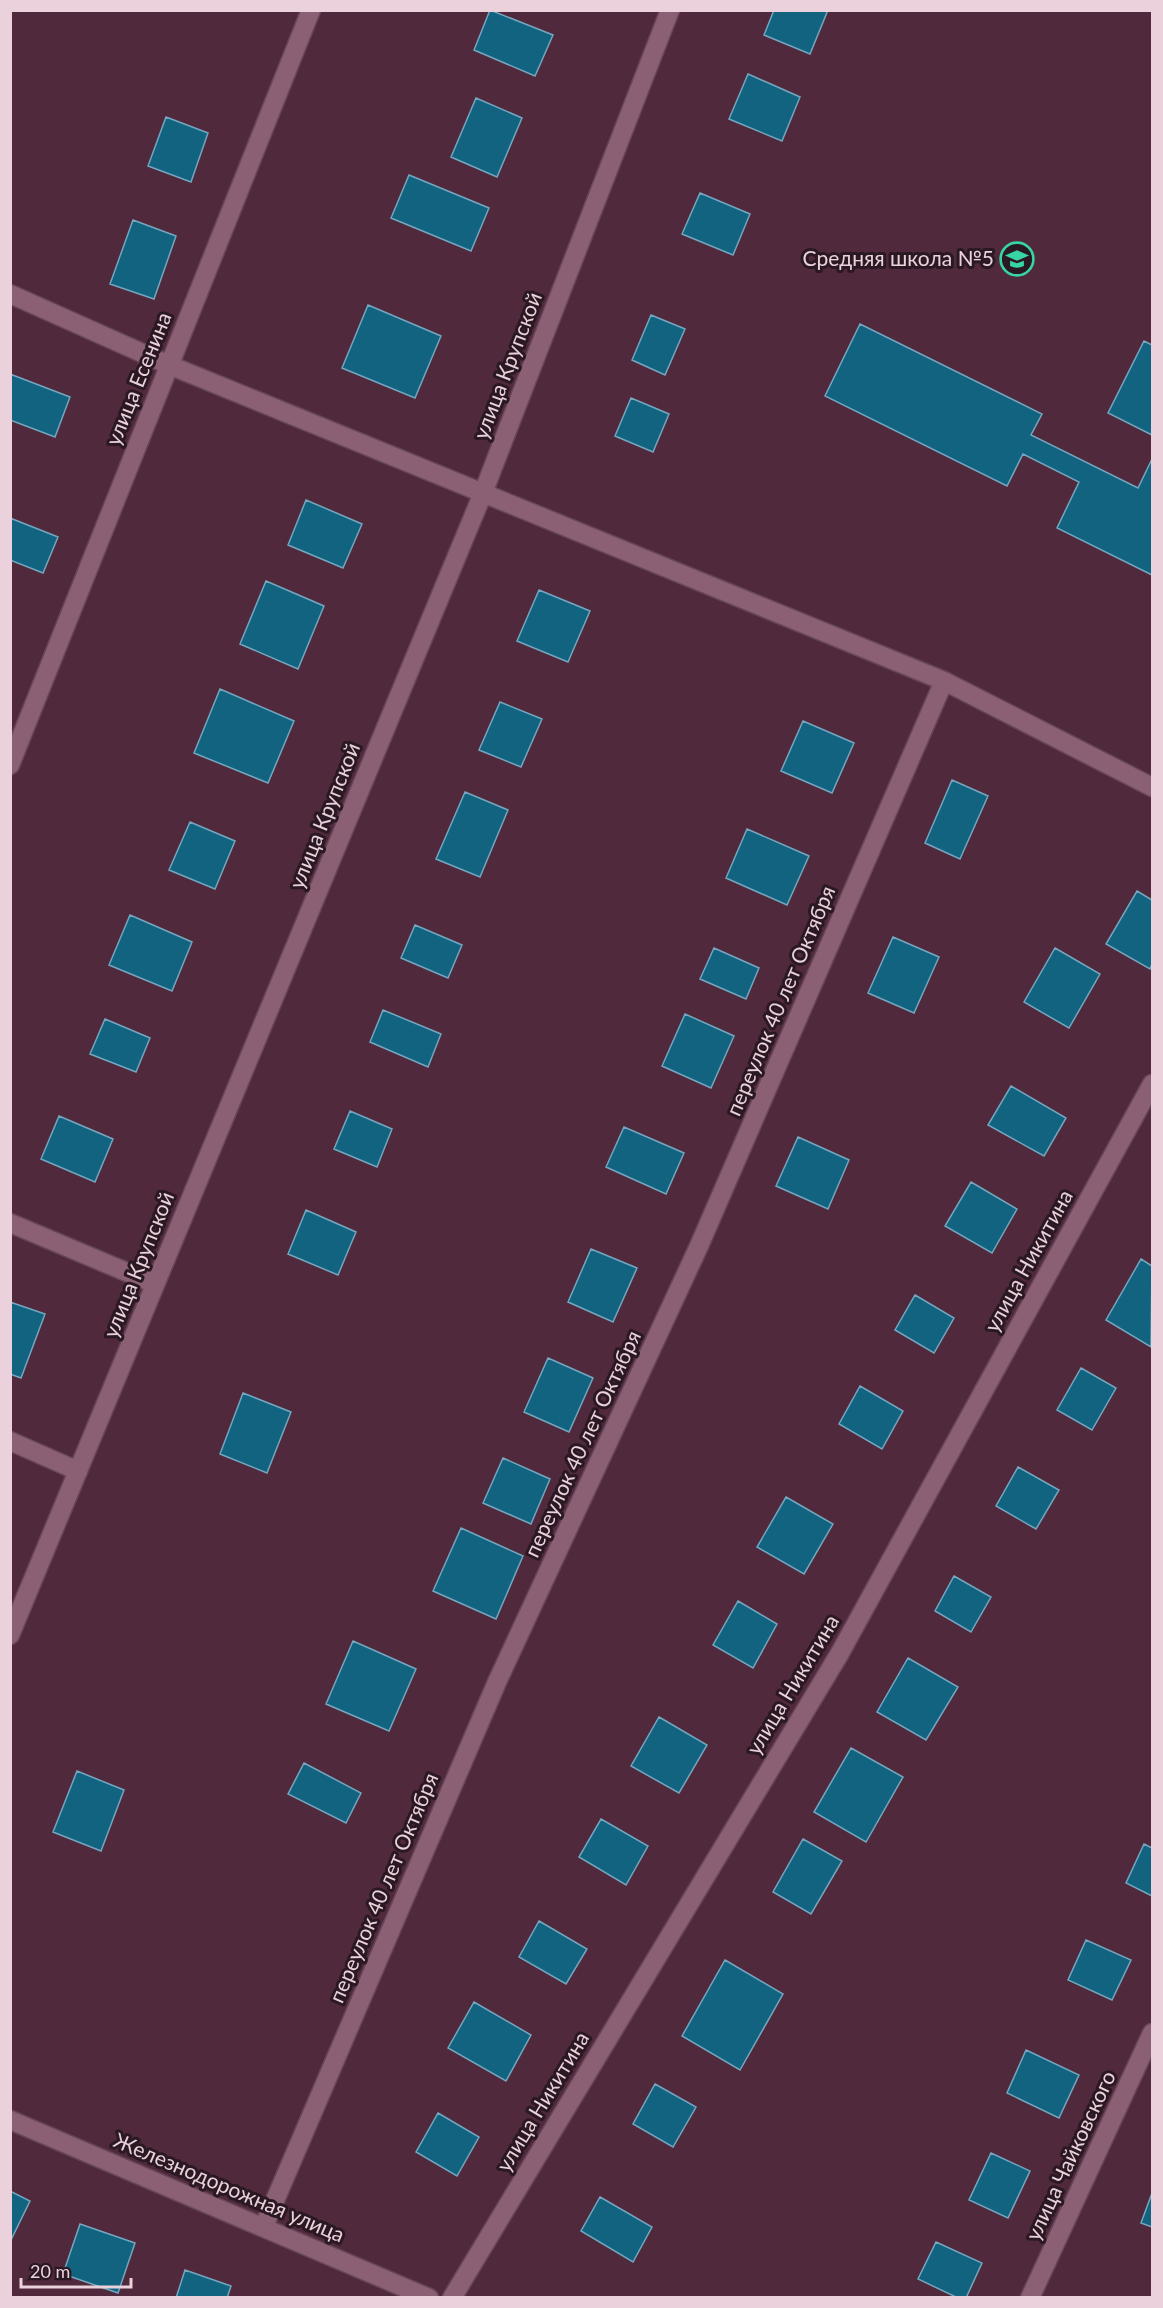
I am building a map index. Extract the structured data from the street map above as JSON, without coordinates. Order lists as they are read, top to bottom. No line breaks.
{"streets":{"street":["улица Крупской","улица Есенина","переулок 40 лет Октября","улица Никитина","улица Чайковского","Железнодорожная улица"]},"crossings":[["переулок 40 лет Октября","Железнодорожная улица"]],"places":{"school or university":["Средняя школа №5"]},"scale_bar":"20 m"}
